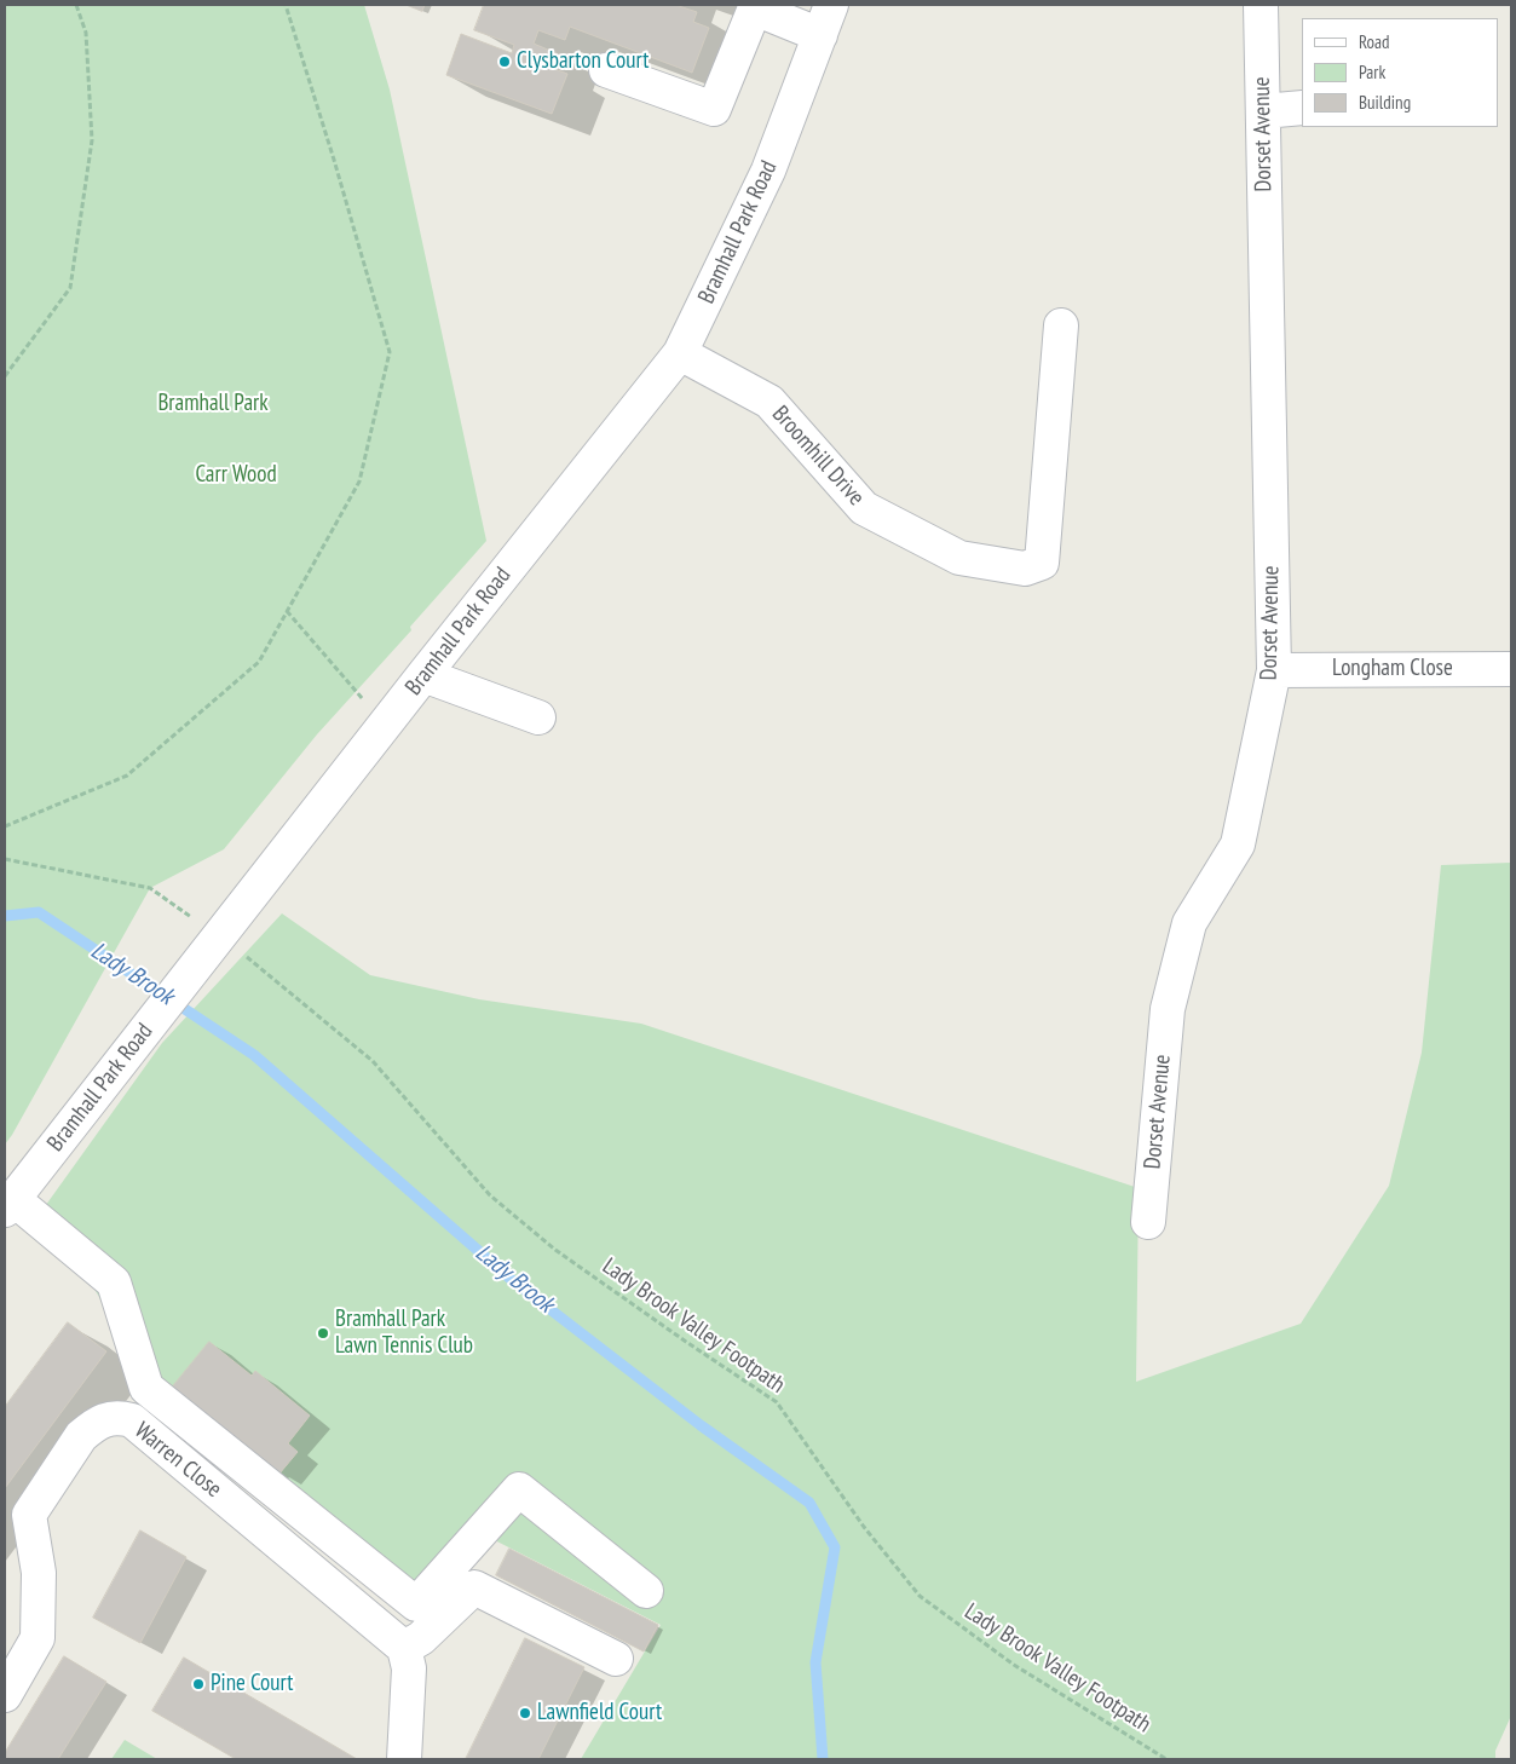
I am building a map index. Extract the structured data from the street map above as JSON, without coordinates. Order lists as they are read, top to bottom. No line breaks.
{"streets":{"street":["Dorset Avenue","Bramhall Park Road","Broomhill Drive","Longham Close","Warren Close"],"path":["Lady Brook Valley Footpath"]},"crossings":[["Dorset Avenue","Longham Close"],["Bramhall Park Road","Broomhill Drive"]],"water":["Lady Brook"],"parks":["Bramhall Park","Carr Wood"],"places":["Clysbarton Court","Bramhall Park Lawn Tennis Club","Pine Court","Lawnfield Court"],"legend":["Road","Park","Building"]}
